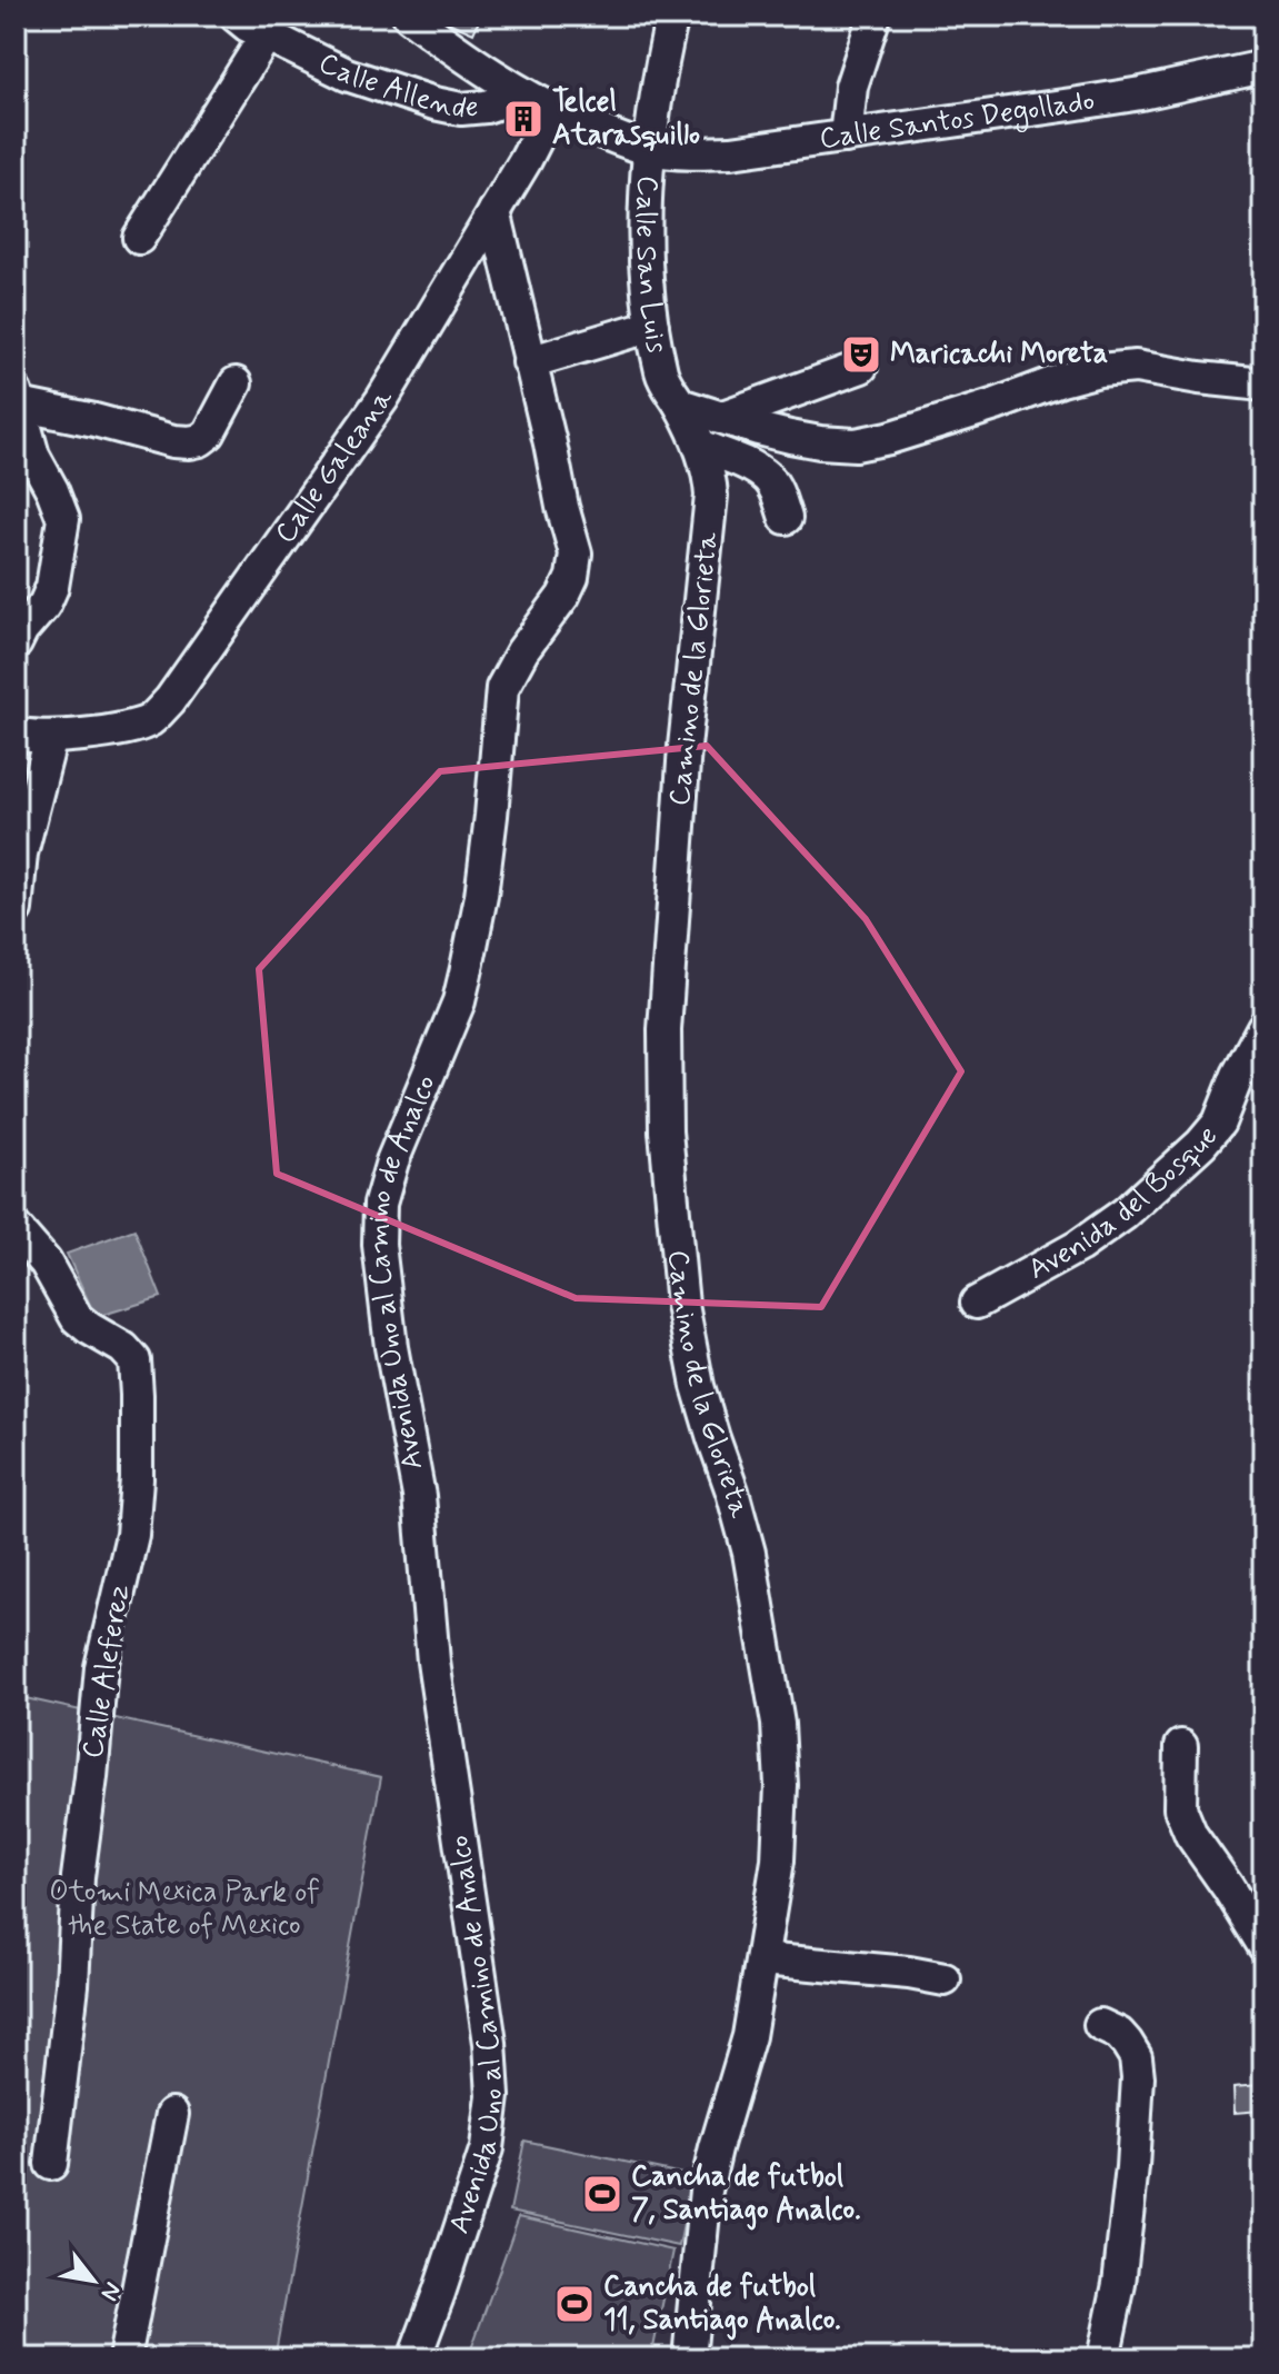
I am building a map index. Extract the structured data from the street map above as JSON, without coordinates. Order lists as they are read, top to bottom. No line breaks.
{"streets":{"street":["Calle Allende","Calle Santos Degollado","Calle San Luis","Calle Galeana","Camino de la Glorieta","Avenida del Bosque","Avenida Uno al Camino de Analco","Calle Aleferez"]},"crossings":[["Calle Allende","Calle Santos Degollado"],["Calle Santos Degollado","Calle San Luis"],["Calle Santos Degollado","Calle Galeana"],["Calle San Luis","Camino de la Glorieta"],["Calle Galeana","Avenida Uno al Camino de Analco"]],"parks":["Otomi Mexica Park of the State of Mexico"],"places":{"building":["Telcel Atarasquillo"],"theatre":["Maricachi Moreta"],"sports":["Cancha de futbol 7, Santiago Analco.","Cancha de futbol 11, Santiago Analco."]},"north":"bottom right"}
